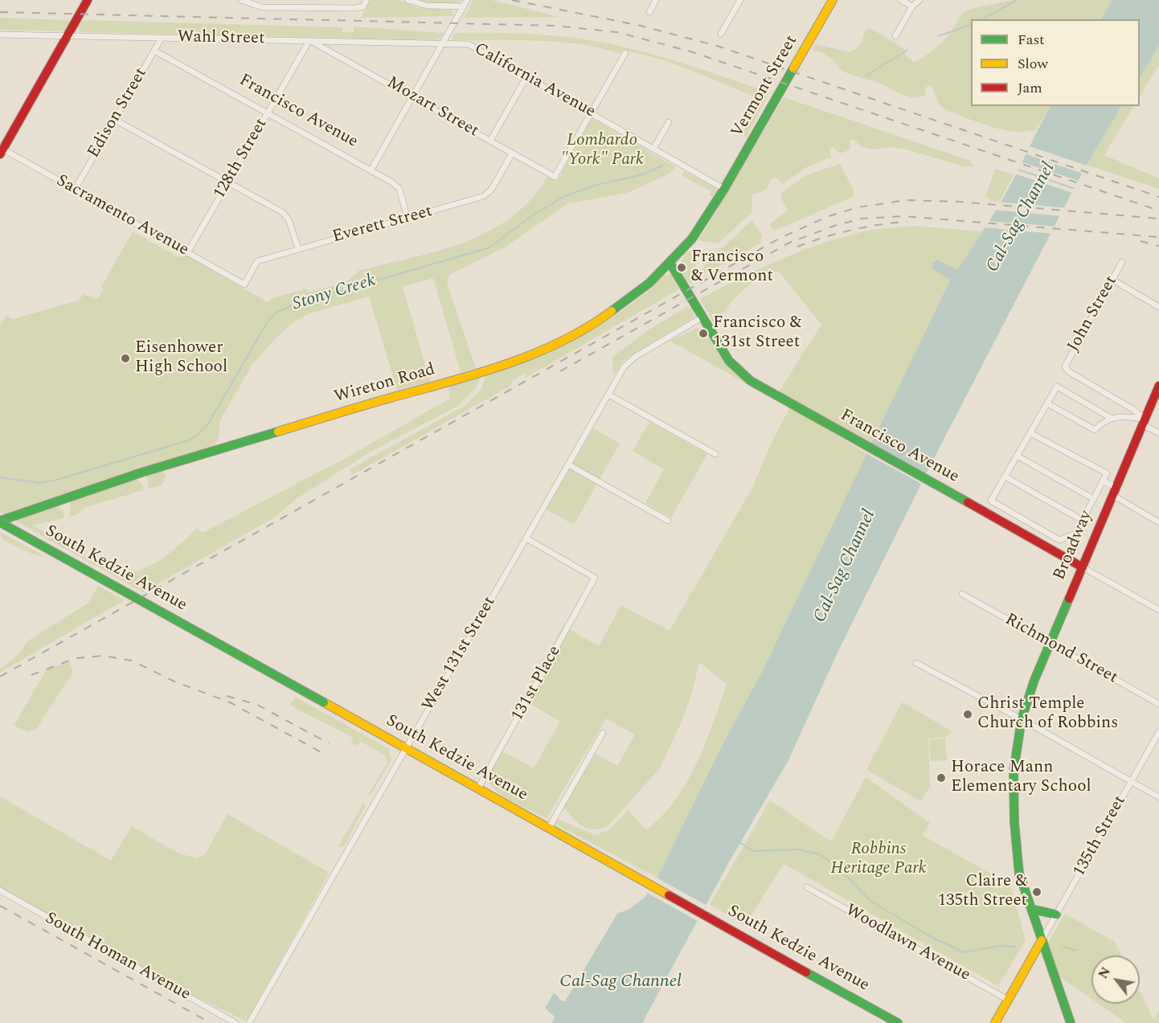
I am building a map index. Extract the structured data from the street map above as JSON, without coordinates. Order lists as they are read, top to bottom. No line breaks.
{"streets":{"street":["Wahl Street","California Avenue","Vermont Street","Mozart Street","Francisco Avenue","Edison Street","128th Street","Sacramento Avenue","Everett Street","John Street","Wireton Road","Broadway","South Kedzie Avenue","Richmond Street","West 131st Street","131st Place","135th Street","Woodlawn Avenue","South Homan Avenue"]},"crossings":[["Wahl Street","California Avenue"],["Wahl Street","Mozart Street"],["Wahl Street","Edison Street"],["Wahl Street","128th Street"],["California Avenue","Vermont Street"],["California Avenue","Mozart Street"],["California Avenue","Wireton Road"],["Vermont Street","Wireton Road"],["Mozart Street","128th Street"],["Mozart Street","Everett Street"],["Francisco Avenue","Edison Street"],["Francisco Avenue","128th Street"],["Francisco Avenue","Everett Street"],["Francisco Avenue","Wireton Road"],["Francisco Avenue","Broadway"],["Francisco Avenue","West 131st Street"],["Edison Street","Sacramento Avenue"],["128th Street","Sacramento Avenue"],["Sacramento Avenue","Everett Street"],["John Street","Broadway"],["Wireton Road","South Kedzie Avenue"],["Broadway","Richmond Street"],["Broadway","135th Street"],["South Kedzie Avenue","West 131st Street"],["South Kedzie Avenue","131st Place"],["West 131st Street","131st Place"]],"water":["Cal-Sag Channel","Stony Creek"],"parks":["Lombardo \"York\" Park","Robbins Heritage Park"],"places":["Francisco & Vermont","Francisco & 131st Street","Eisenhower High School","Christ Temple Church of Robbins","Horace Mann Elementary School","Claire & 135th Street"],"legend":["Fast","Slow","Jam"],"north":"top left"}
